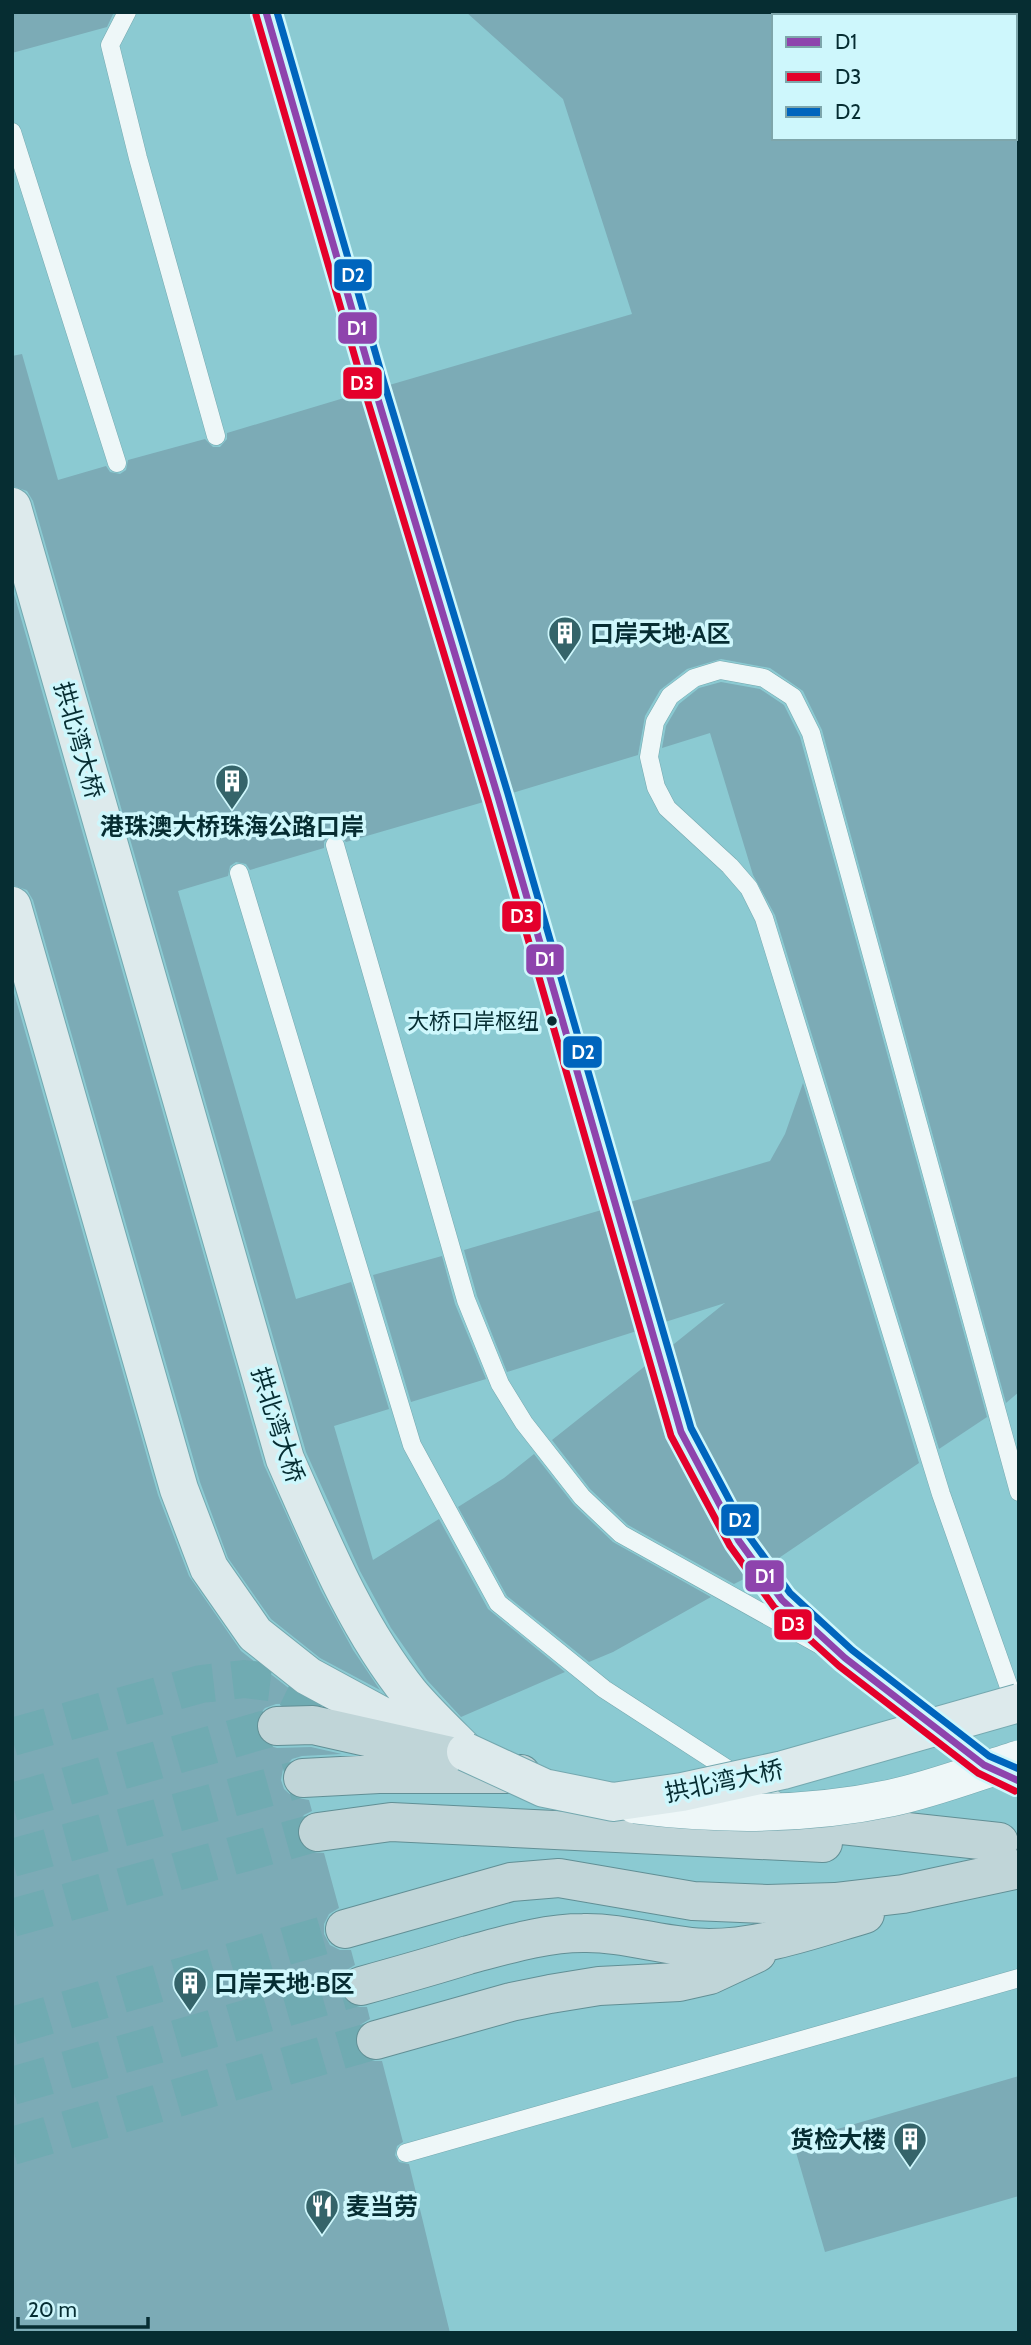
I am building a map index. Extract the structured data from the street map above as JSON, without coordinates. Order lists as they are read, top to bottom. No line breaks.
{"streets":{"main road":["拱北湾大桥"]},"places":{"building":["口岸天地·A区","港珠澳大桥珠海公路口岸","口岸天地·B区","货检大楼"],"other":["大桥口岸枢纽"],"restaurant":["麦当劳"]},"lines":["transit line D1","transit line D2","transit line D3"],"legend":["D1","D3","D2"],"scale_bar":"20 m"}
